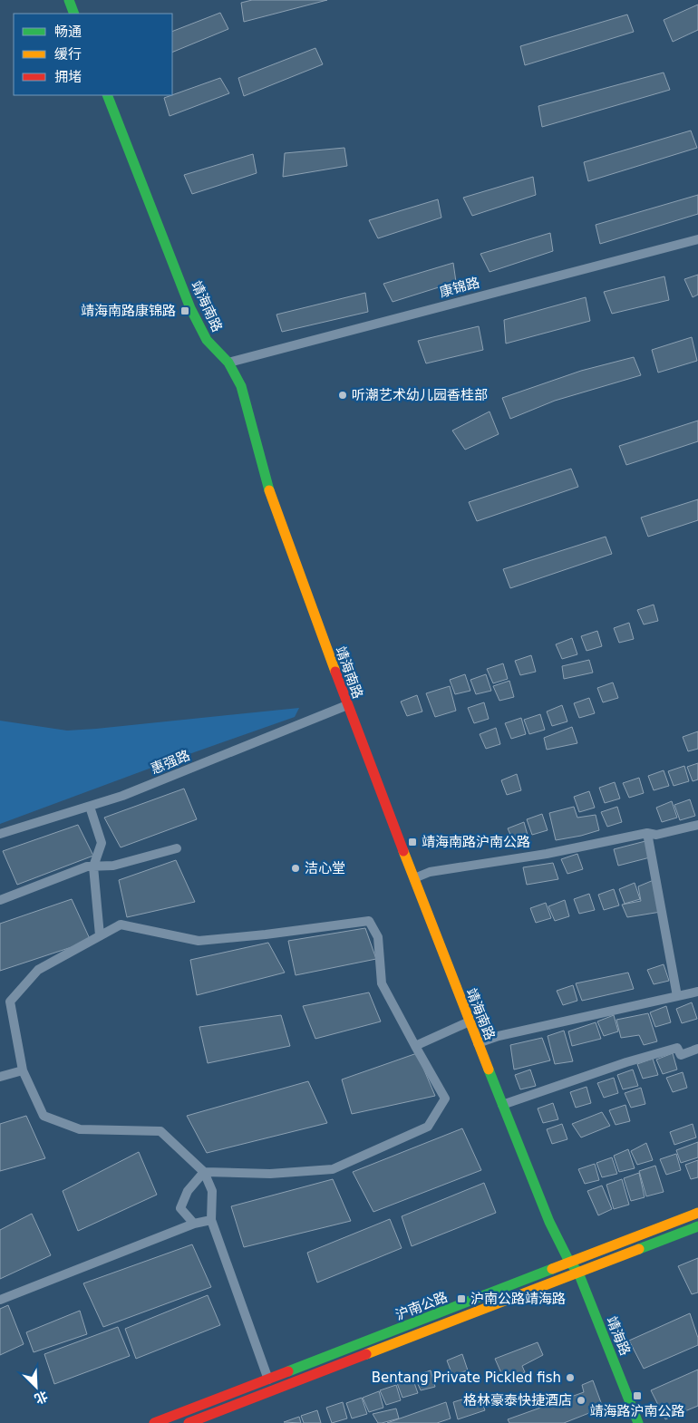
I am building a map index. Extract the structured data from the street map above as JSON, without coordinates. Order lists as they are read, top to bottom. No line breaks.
{"streets":{"street":["康锦路","靖海南路","惠强路","沪南公路","靖海路"]},"crossings":[["康锦路","靖海南路"],["靖海南路","惠强路"],["靖海南路","沪南公路"],["靖海南路","靖海路"],["沪南公路","靖海路"]],"places":{"transit":["靖海南路康锦路","靖海南路沪南公路","沪南公路靖海路","靖海路沪南公路"],"other":["听潮艺术幼儿园香桂部","洁心堂","Bentang Private Pickled fish","格林豪泰快捷酒店"]},"legend":["畅通","缓行","拥堵"],"north":"bottom right"}
